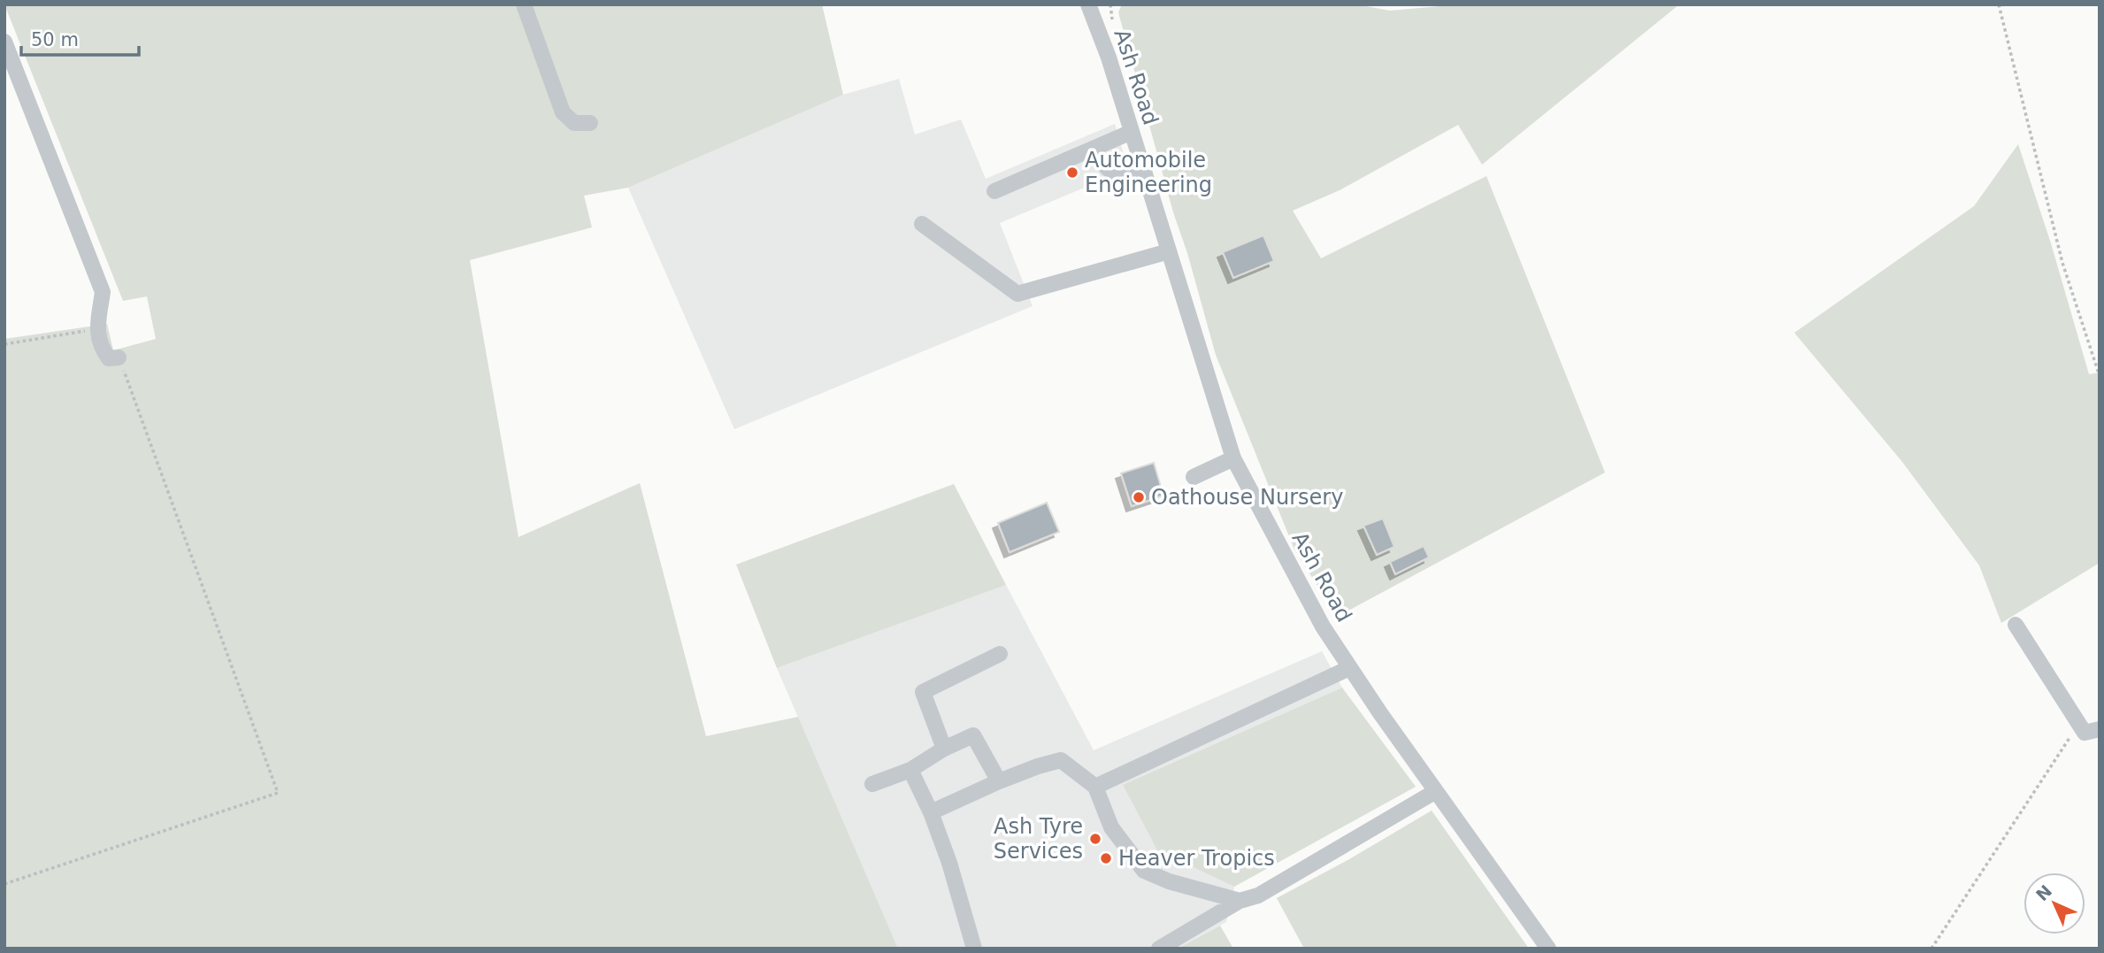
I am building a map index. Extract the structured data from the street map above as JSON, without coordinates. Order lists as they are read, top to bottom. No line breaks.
{"streets":{"street":["Ash Road"]},"places":["Automobile Engineering","Oathouse Nursery","Ash Tyre Services","Heaver Tropics"],"scale_bar":"50 m","north":"top left"}
